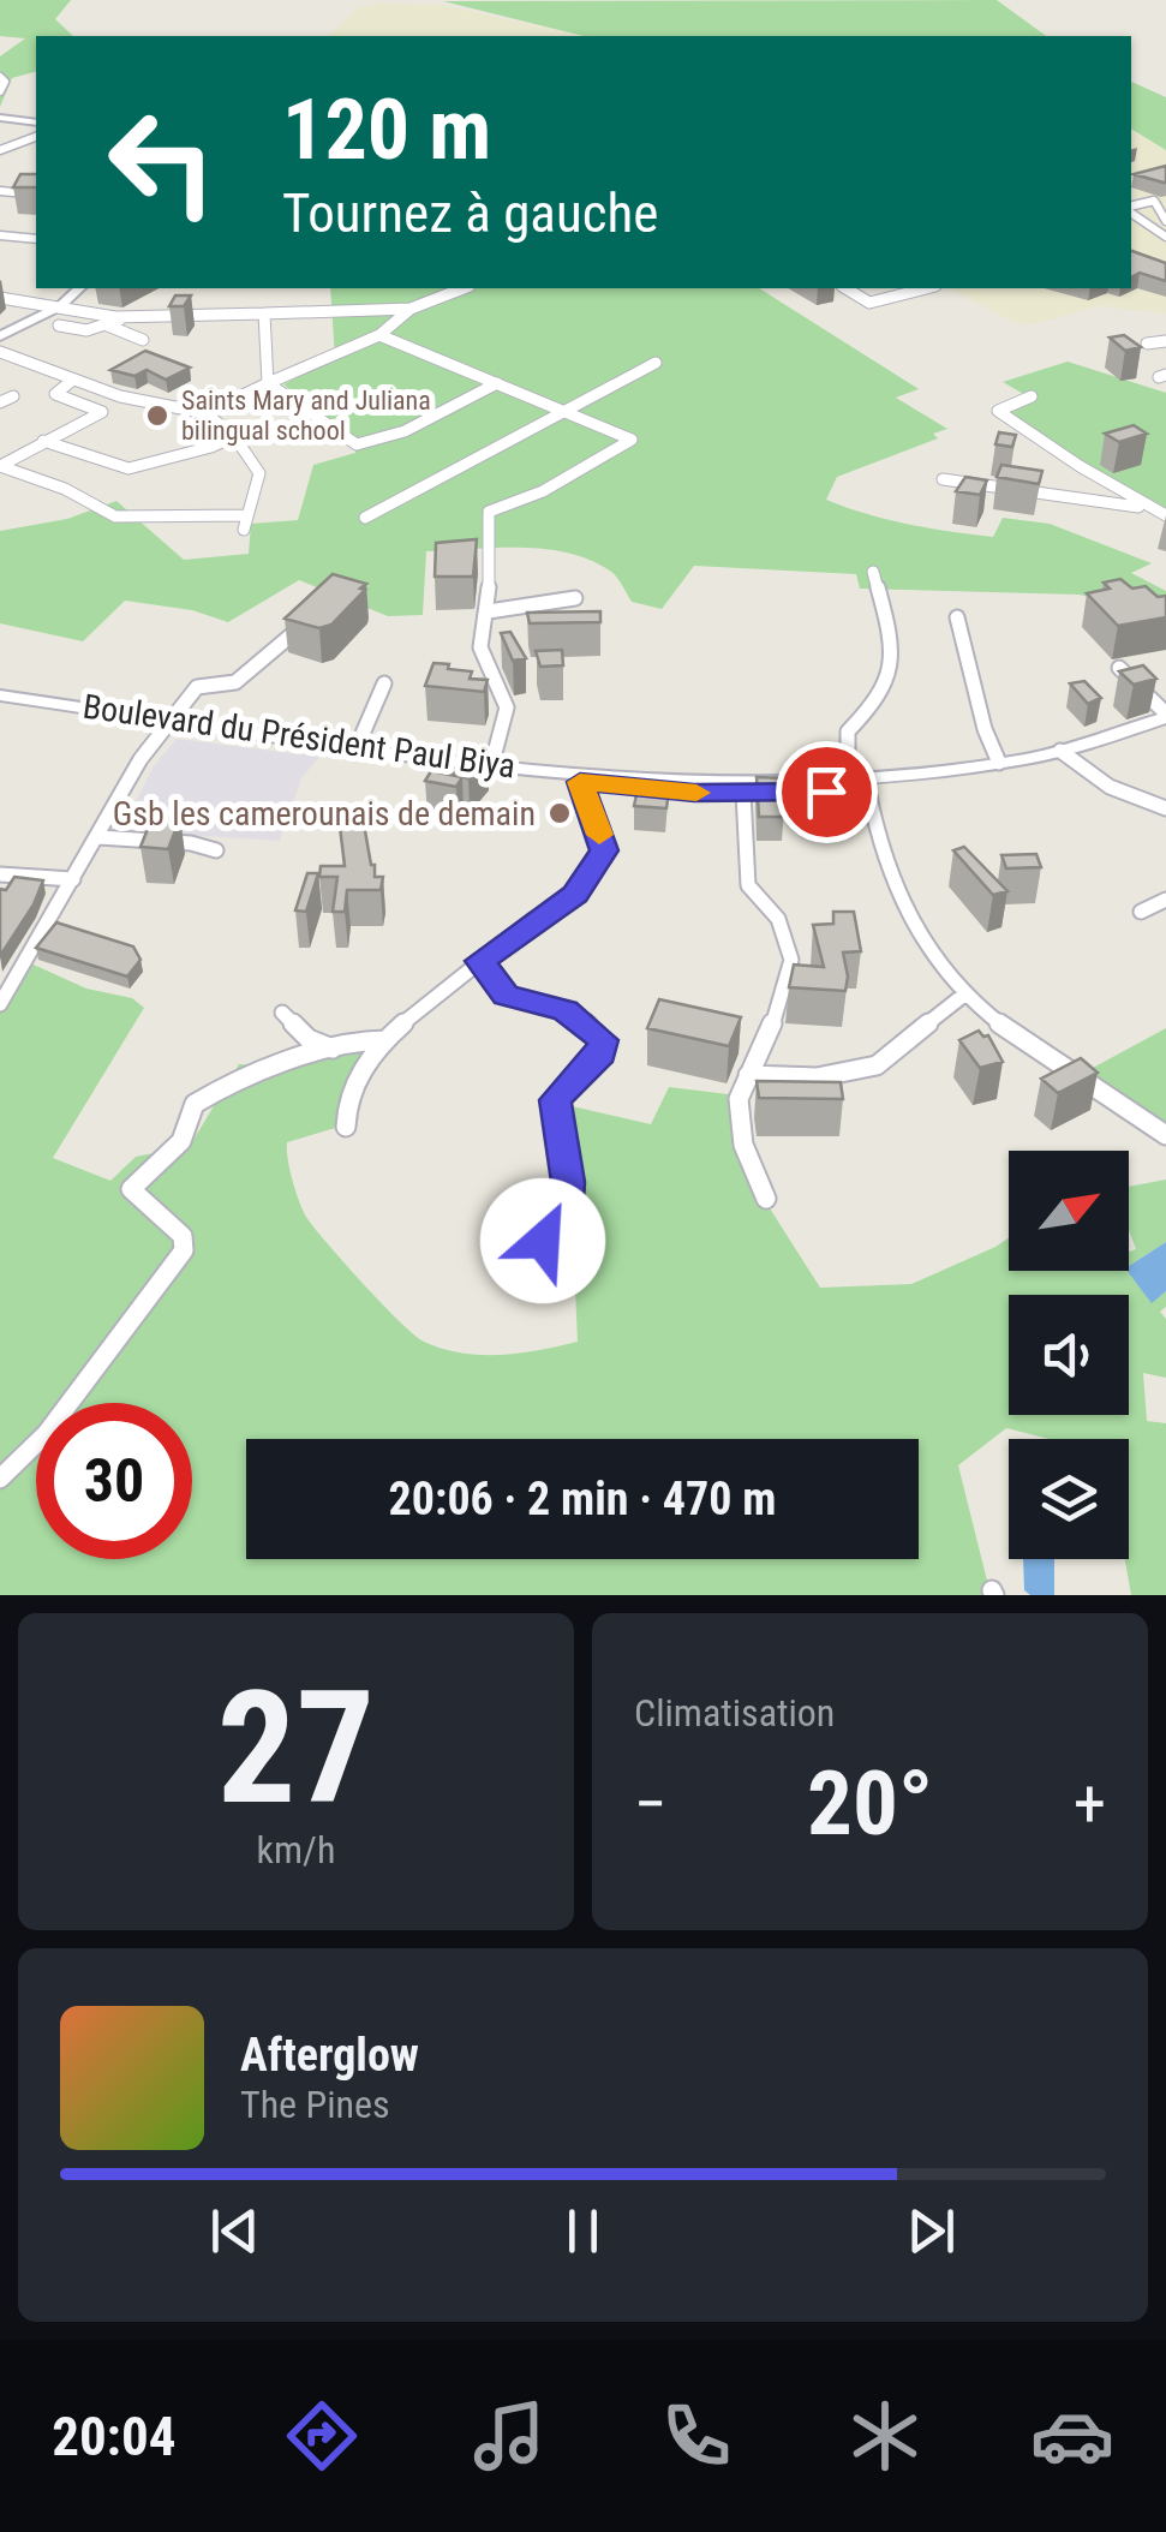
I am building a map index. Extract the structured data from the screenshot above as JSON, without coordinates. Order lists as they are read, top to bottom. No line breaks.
{"streets":{"main road":["Boulevard du Président Paul Biya"]},"places":["Saints Mary and Juliana bilingual school","Gsb les camerounais de demain"],"north":"top right","page":{"turn":["120 m","Tournez à gauche"],"limit":"30","trip":"20:06 · 2 min · 470 m","tile":[["27","km/h"],"Climatisation"],"heat":["−","20°","+"],"song":["Afterglow","The Pines"],"tabs":"20:04"}}
